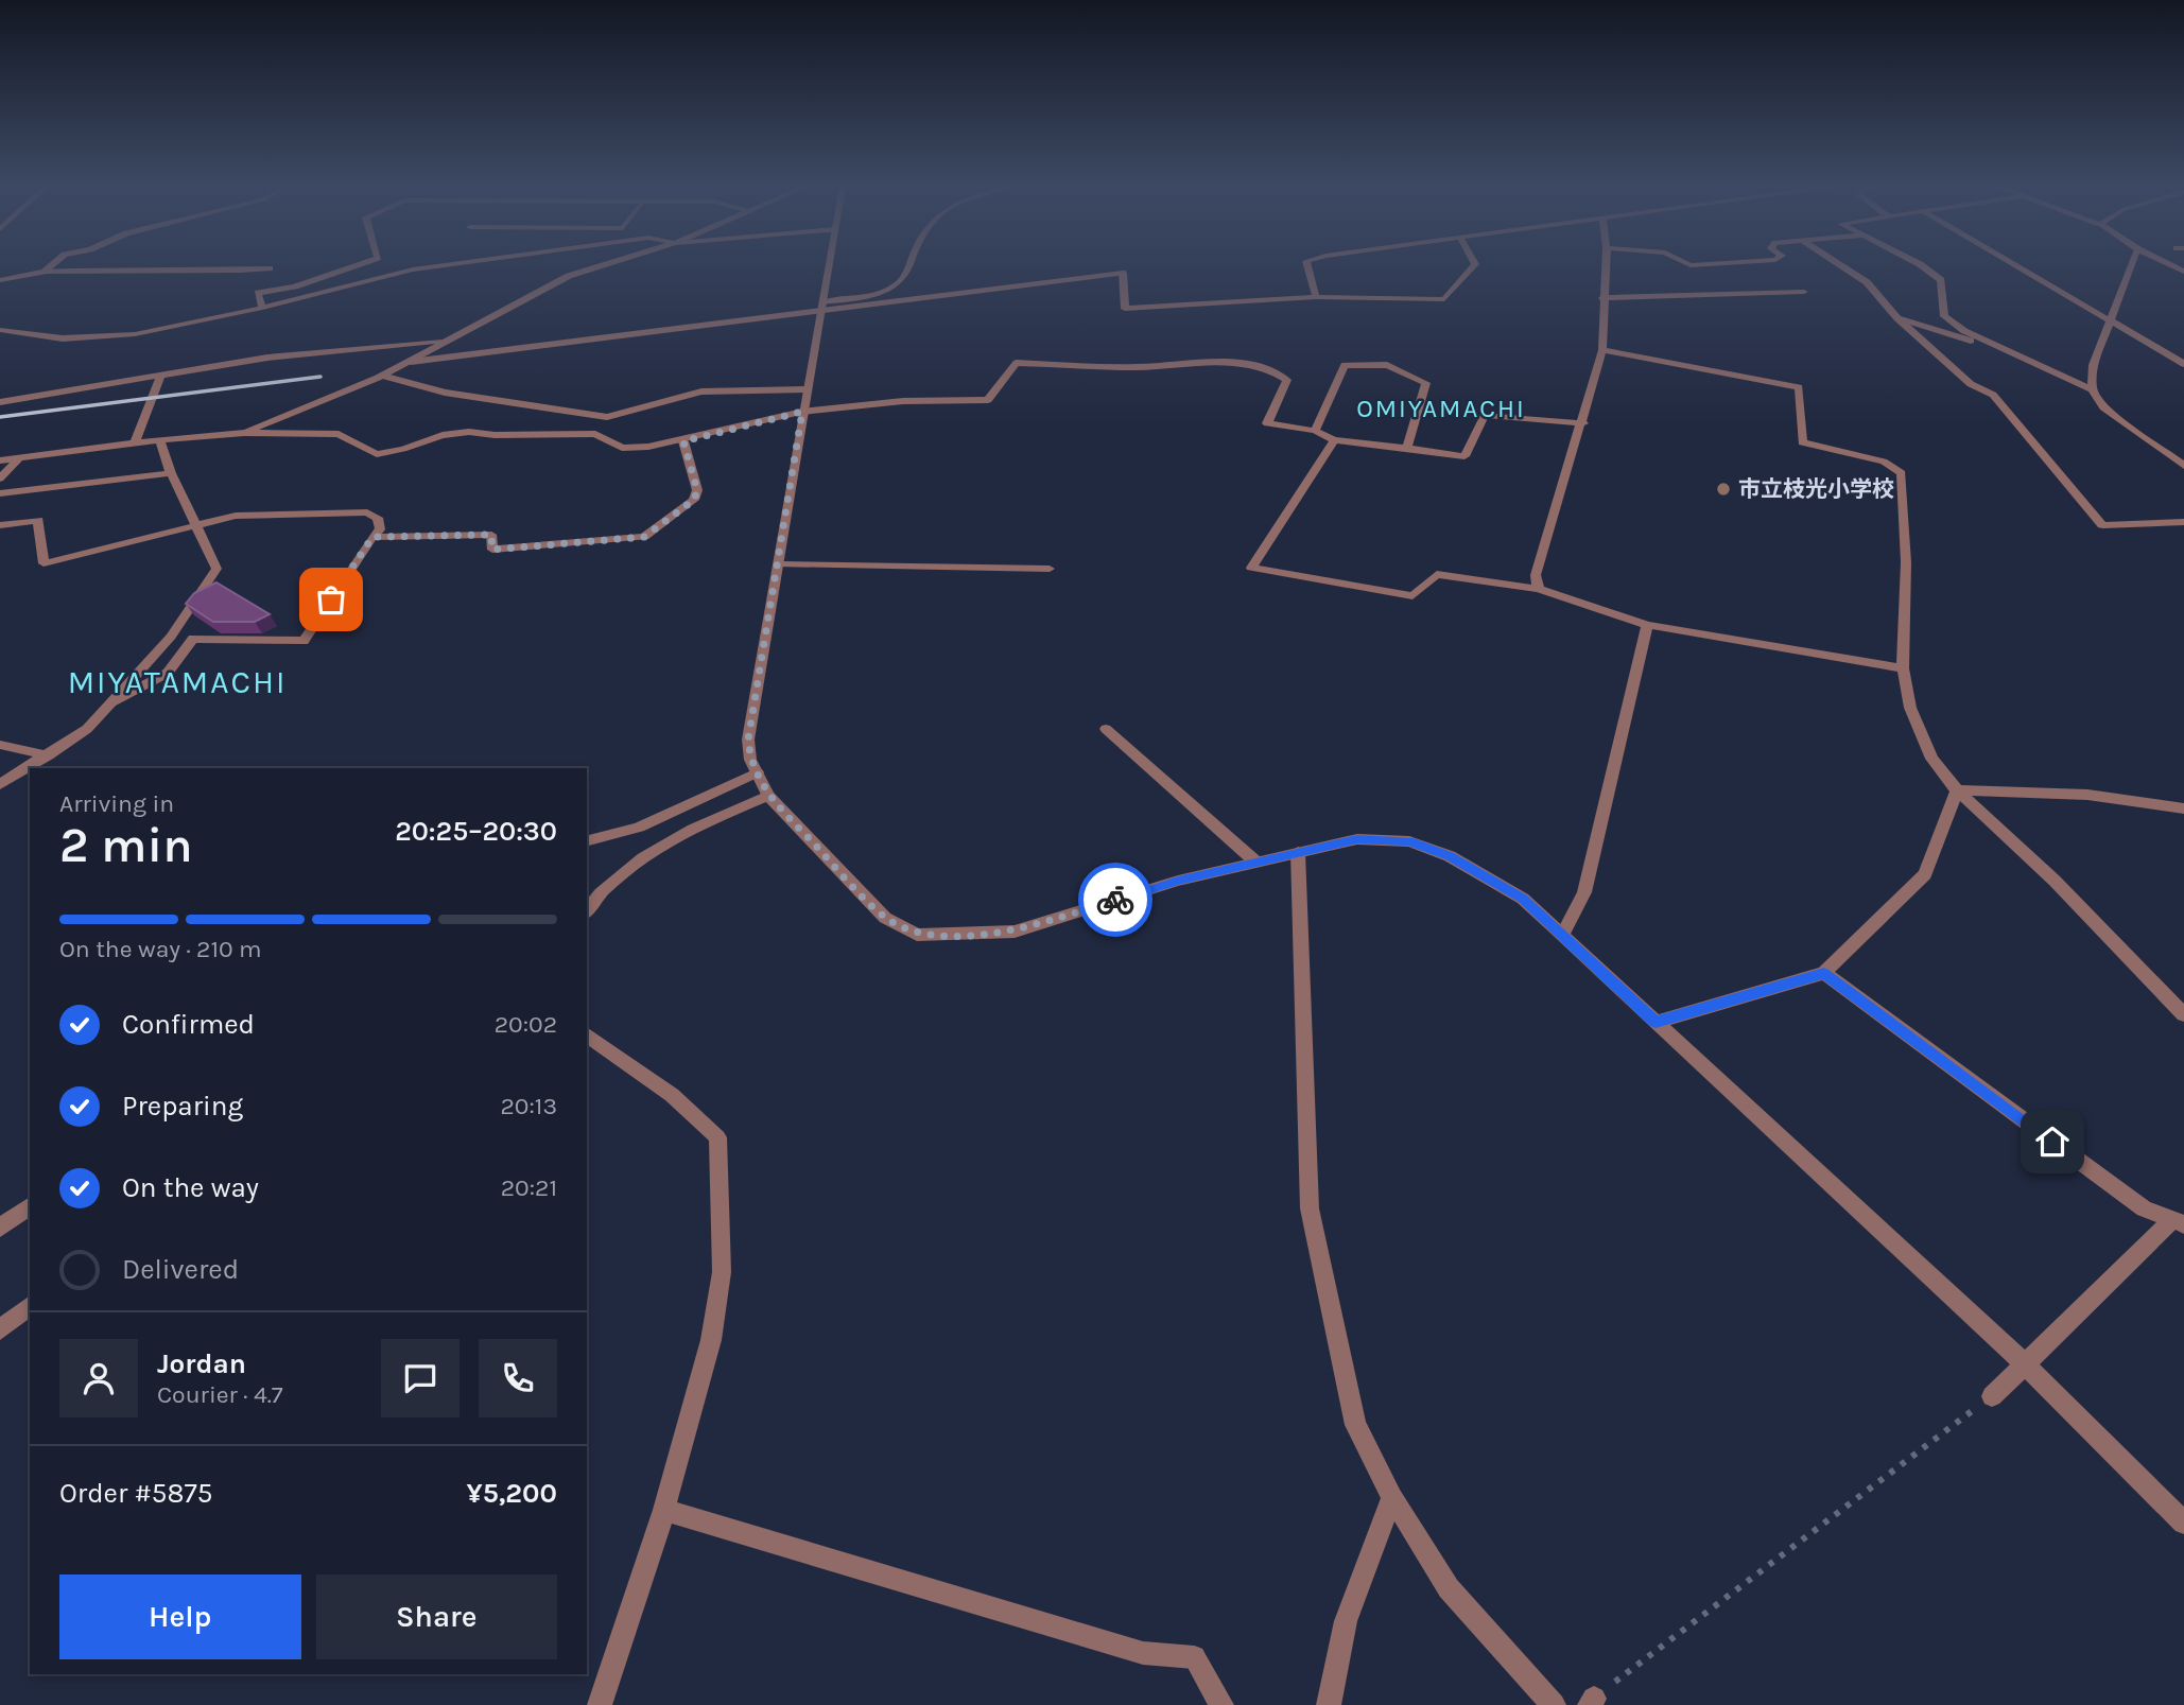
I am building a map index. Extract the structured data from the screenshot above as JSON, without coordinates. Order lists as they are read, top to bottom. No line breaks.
{"districts":["OMIYAMACHI","MIYATAMACHI"],"places":["市立枝光小学校"],"page":{"heading":["2 min","Arriving in","20:25–20:30"],"panel":["Jordan","Courier · 4.7","Order #5875","¥5,200"],"bar":"On the way · 210 m","list":[["Confirmed","20:02"],["Preparing","20:13"],["On the way","20:21"],"Delivered"],"buttons":["Help","Share"]}}
